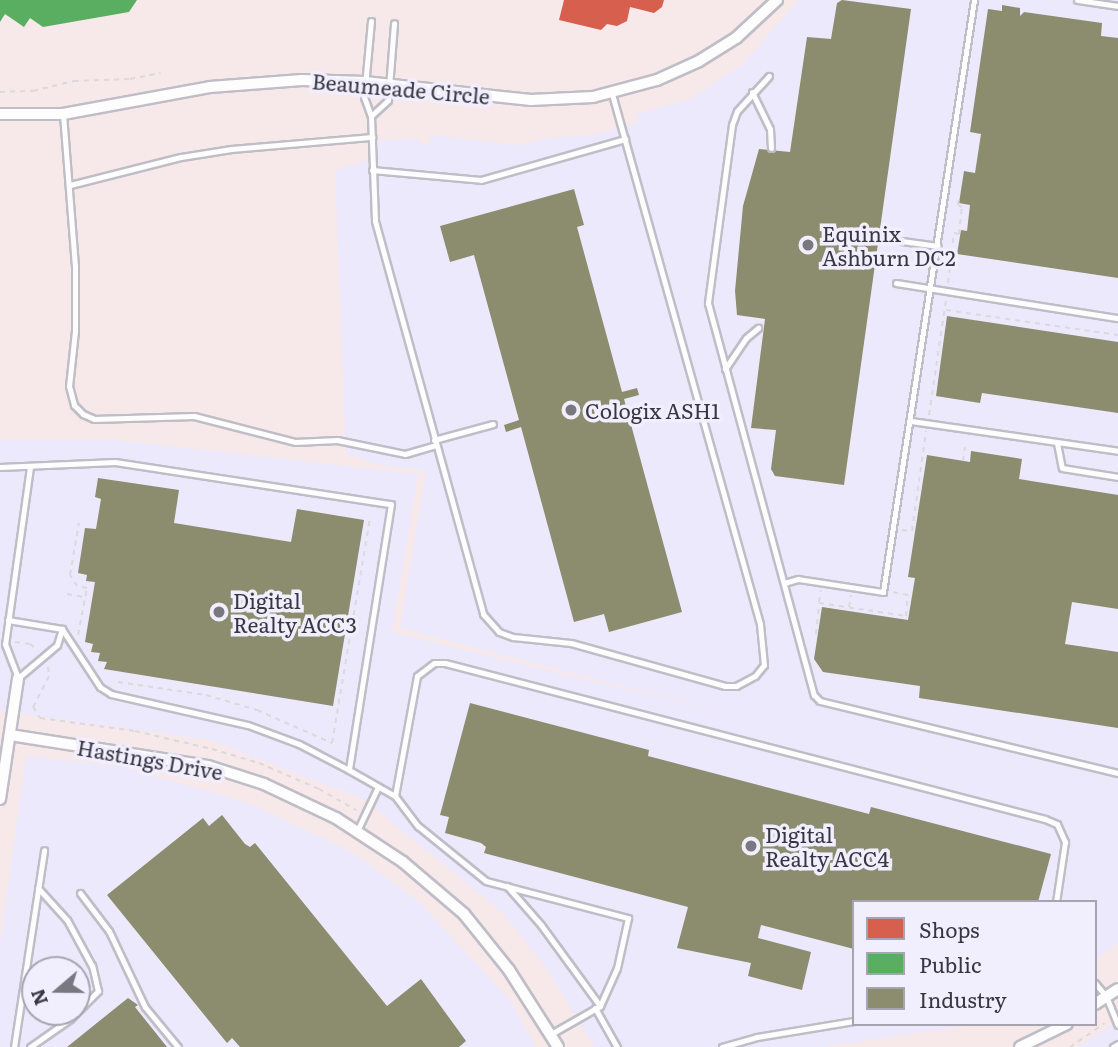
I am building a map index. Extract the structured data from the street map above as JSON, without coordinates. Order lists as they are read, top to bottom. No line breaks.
{"streets":{"street":["Beaumeade Circle","Hastings Drive"]},"places":["Equinix Ashburn DC2","Cologix ASH1","Digital Realty ACC3","Digital Realty ACC4"],"legend":["Shops","Public","Industry"],"north":"left"}
